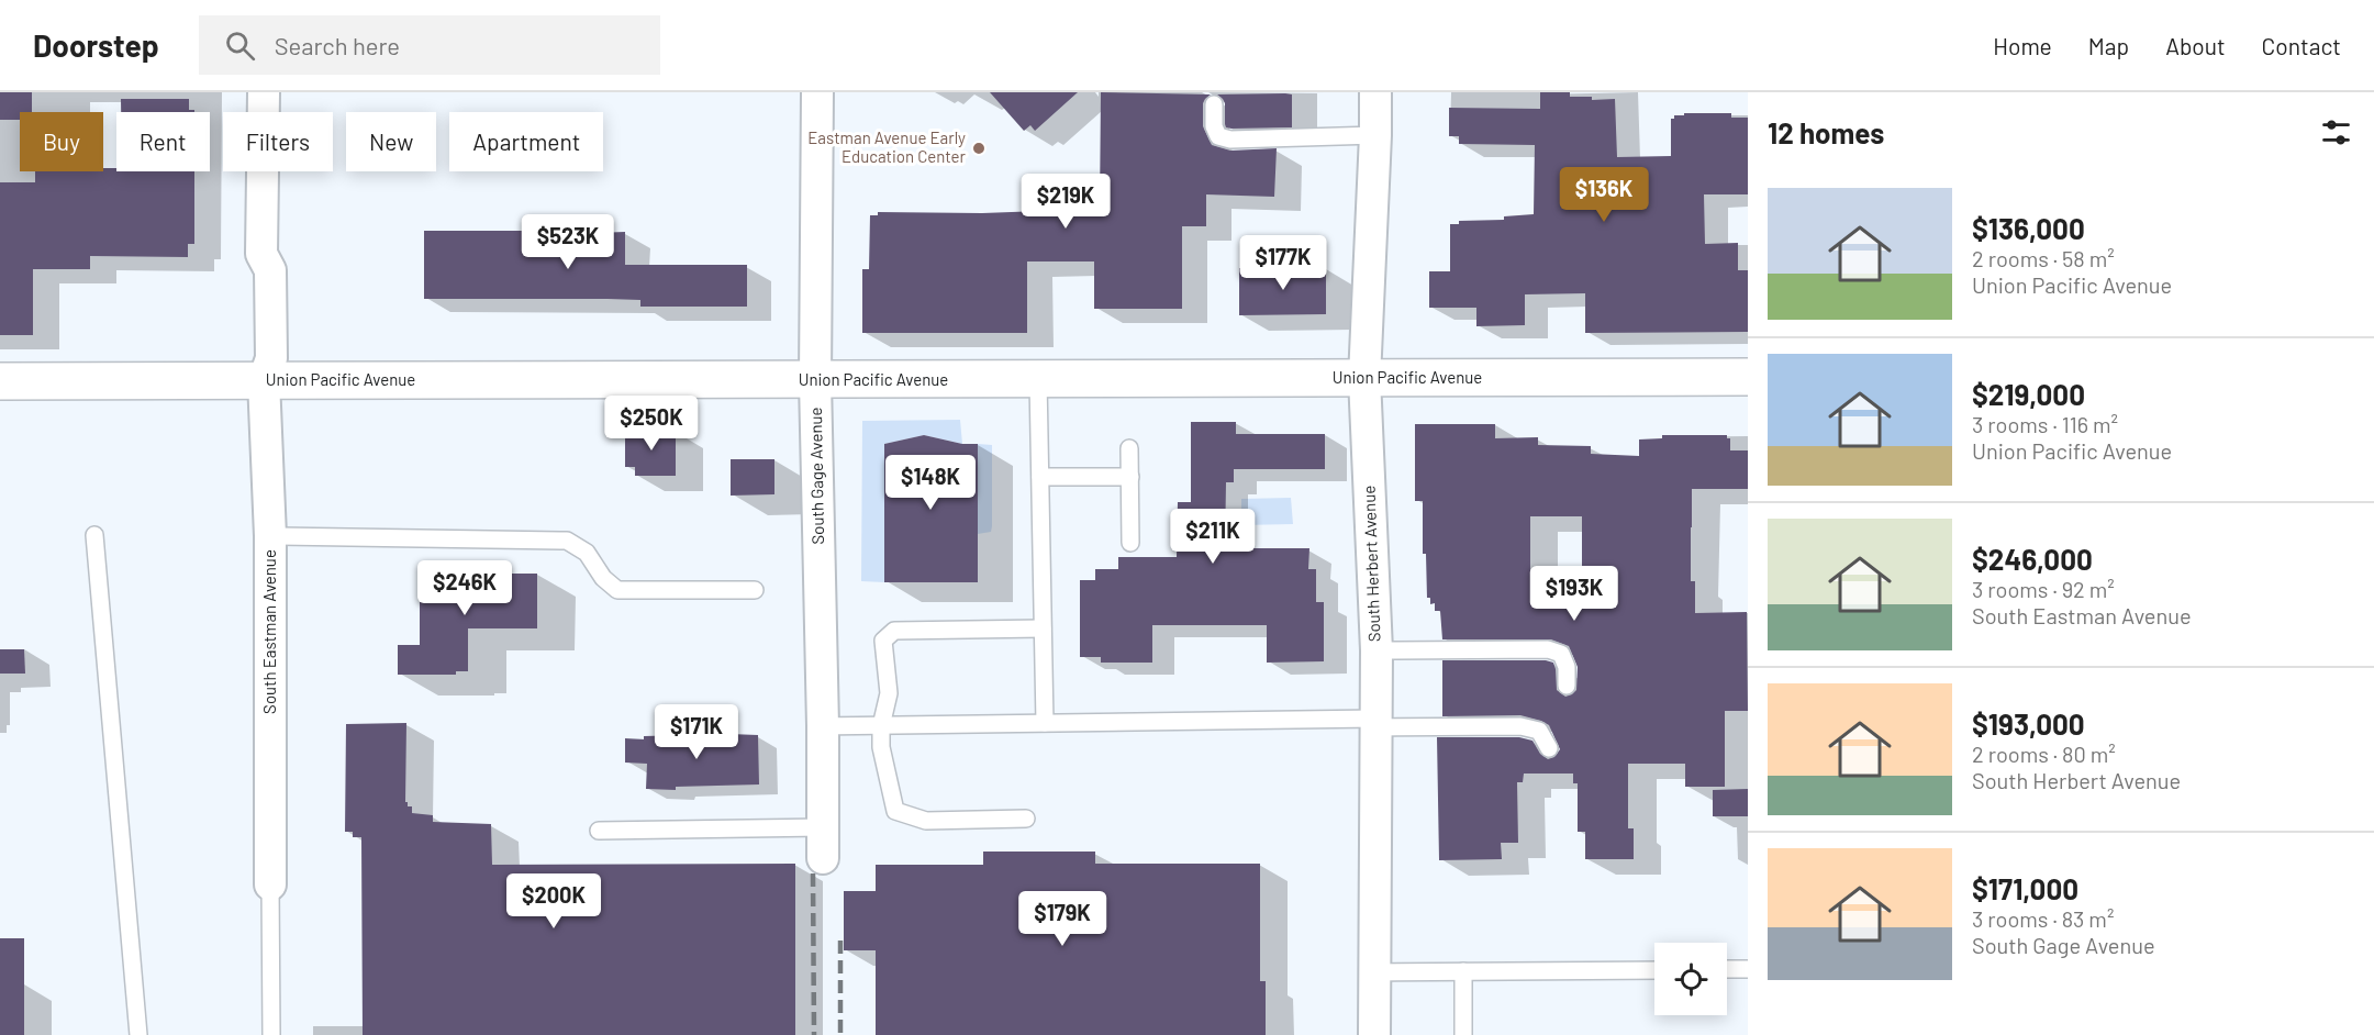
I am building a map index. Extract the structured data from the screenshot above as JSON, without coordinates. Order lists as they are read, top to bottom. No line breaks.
{"streets":{"street":["Union Pacific Avenue","South Gage Avenue","South Herbert Avenue","South Eastman Avenue"]},"crossings":[["Union Pacific Avenue","South Gage Avenue"],["Union Pacific Avenue","South Herbert Avenue"],["Union Pacific Avenue","South Eastman Avenue"]],"places":["Eastman Avenue Early Education Center"],"page":{"header":"Doorstep","search":"Search here","nav":["Home","Map","About","Contact"],"heading":"12 homes","chip":["Buy","Rent","Filters","New","Apartment"],"price":["$136K","$219K","$523K","$177K","$250K","$148K","$211K","$246K","$193K","$171K","$200K","$179K"],"list":[{"name":"$136,000","note":"2 rooms · 58 m² · Union Pacific Avenue"},{"name":"$219,000","note":"3 rooms · 116 m² · Union Pacific Avenue"},{"name":"$246,000","note":"3 rooms · 92 m² · South Eastman Avenue"},{"name":"$193,000","note":"2 rooms · 80 m² · South Herbert Avenue"},{"name":"$171,000","note":"3 rooms · 83 m² · South Gage Avenue"}]}}
